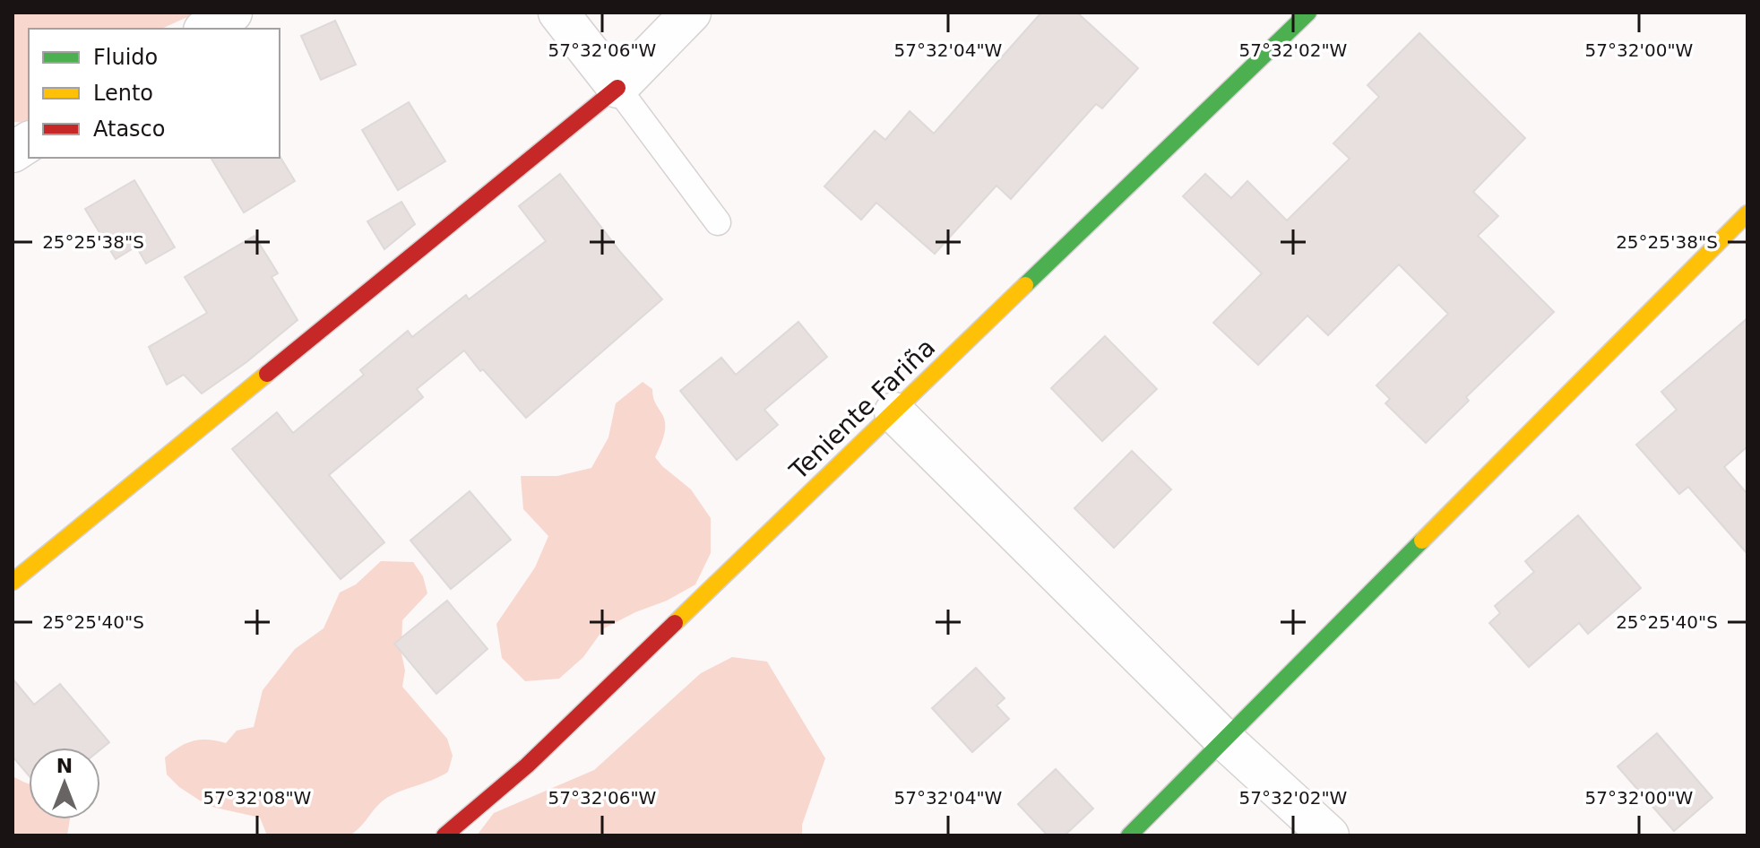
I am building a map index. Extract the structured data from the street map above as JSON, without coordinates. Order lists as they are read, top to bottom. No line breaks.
{"streets":{"street":["Teniente Fariña"]},"legend":["Fluido","Lento","Atasco"],"north":"top","coordinates":["57°32'06\"W","57°32'04\"W","57°32'02\"W","57°32'00\"W","25°25'38\"S","25°25'40\"S","57°32'08\"W"]}
